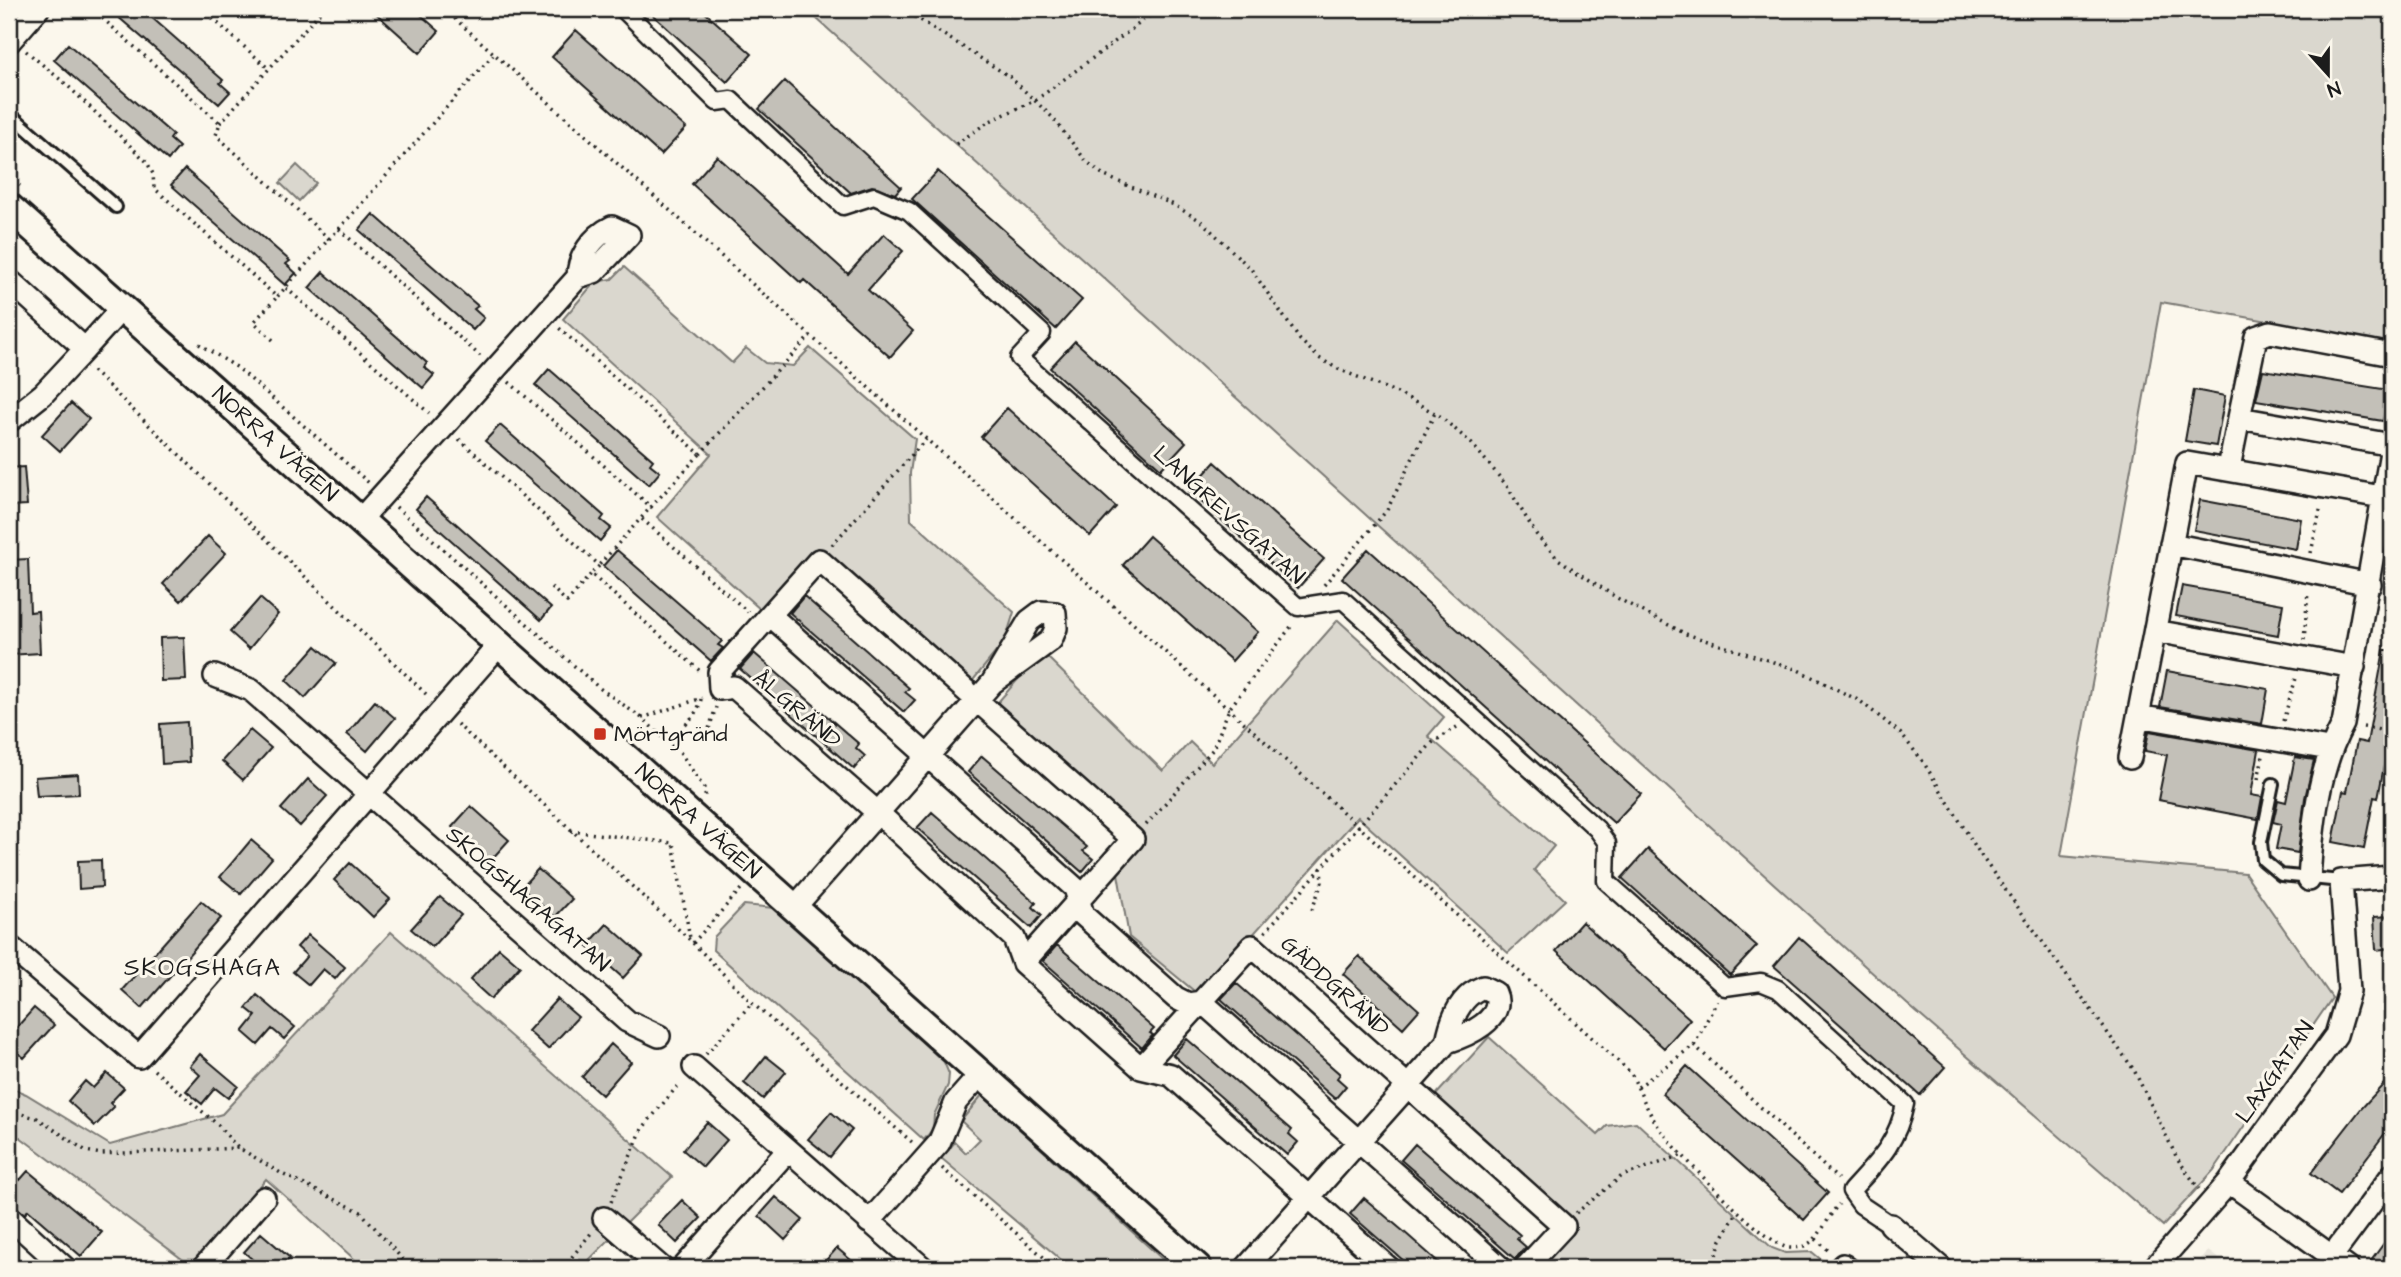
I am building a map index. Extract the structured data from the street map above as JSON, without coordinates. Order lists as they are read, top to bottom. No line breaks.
{"streets":{"street":["NORRA VÄGEN","LANGREVSGATAN","ÅLGRÄND","SKOGSHAGAGATAN","GÄDDGRÄND","LAXGATAN"]},"districts":["SKOGSHAGA"],"places":{"transit":["Mörtgränd"]},"north":"bottom"}
